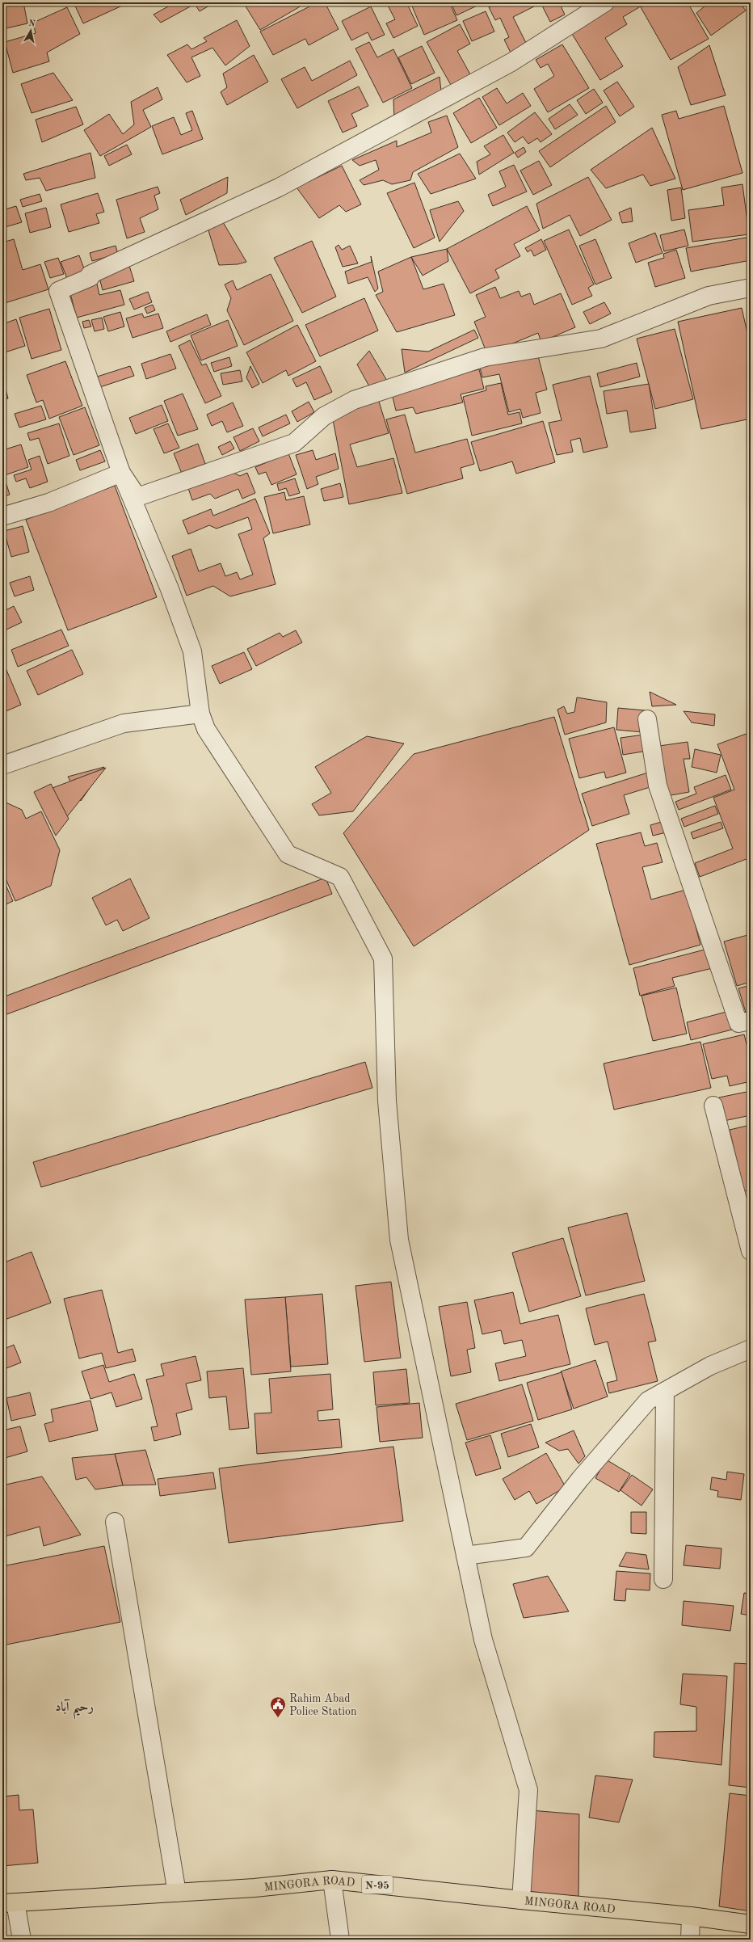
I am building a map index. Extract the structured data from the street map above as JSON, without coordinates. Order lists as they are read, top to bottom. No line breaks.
{"streets":{"main road":["MINGORA ROAD","N-95"]},"districts":["رحیم آباد"],"places":{"public building":["Rahim Abad Police Station"]},"north":"top"}
